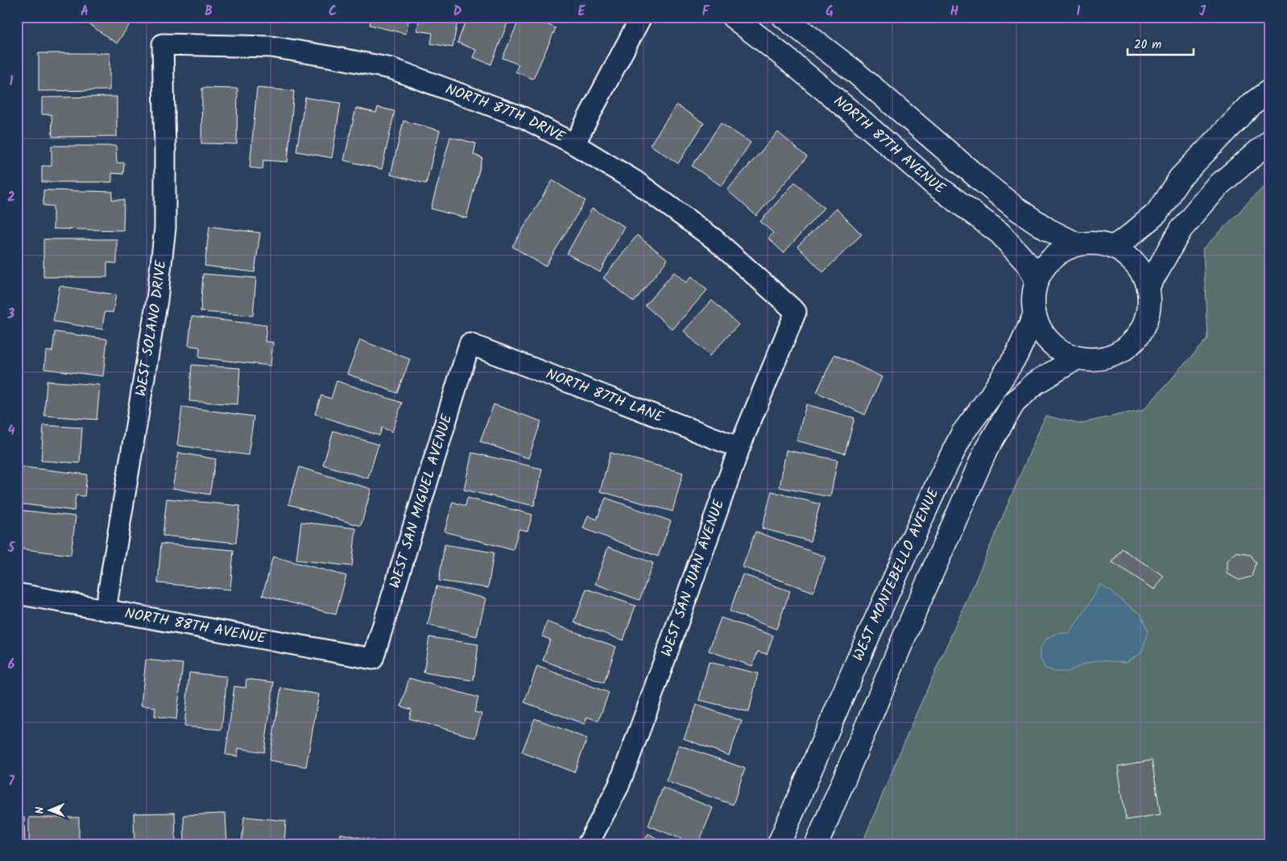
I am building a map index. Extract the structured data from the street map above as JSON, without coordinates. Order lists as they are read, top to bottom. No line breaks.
{"streets":{"street":["NORTH 87TH DRIVE","NORTH 87TH AVENUE","WEST SOLANO DRIVE","NORTH 87TH LANE","WEST SAN MIGUEL AVENUE","WEST MONTEBELLO AVENUE","WEST SAN JUAN AVENUE","NORTH 88TH AVENUE"]},"crossings":[["NORTH 87TH DRIVE","WEST SOLANO DRIVE"],["NORTH 87TH DRIVE","WEST SAN JUAN AVENUE"],["NORTH 87TH AVENUE","WEST MONTEBELLO AVENUE"],["WEST SOLANO DRIVE","NORTH 88TH AVENUE"],["NORTH 87TH LANE","WEST SAN MIGUEL AVENUE"],["NORTH 87TH LANE","WEST SAN JUAN AVENUE"],["WEST SAN MIGUEL AVENUE","NORTH 88TH AVENUE"]],"scale_bar":"20 m","north":"left","grid":{"columns":["A","B","C","D","E","F","G","H","I","J"],"rows":["1","2","3","4","5","6","7"]}}
